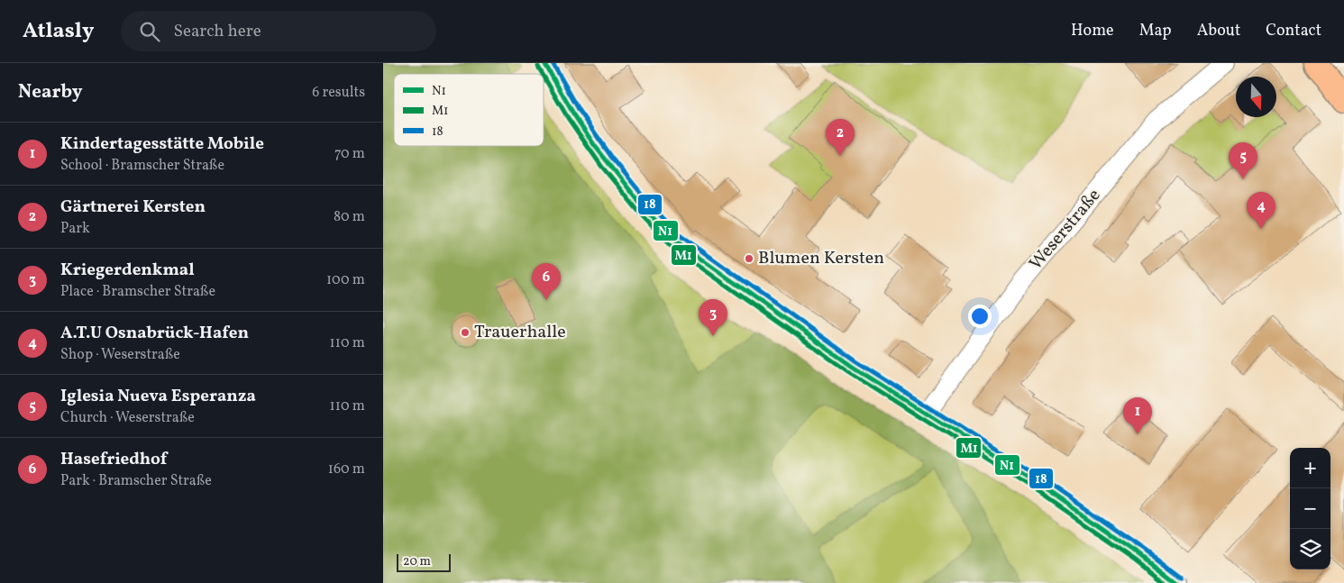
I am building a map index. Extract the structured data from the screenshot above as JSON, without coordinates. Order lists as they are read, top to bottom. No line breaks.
{"streets":{"street":["Weserstraße"]},"places":["Blumen Kersten","Trauerhalle"],"lines":["transit line N1","transit line 18","transit line M1"],"legend":["N1","M1","18"],"scale_bar":"20 m","north":"bottom","page":{"header":"Atlasly","search":"Search here","nav":["Home","Map","About","Contact"],"heading":["Nearby","6 results"],"pins":["2","5","4","6","3","1"],"list":[{"mark":"1","name":"Kindertagesstätte Mobile","note":"School · Bramscher Straße","value":"70 m"},{"mark":"2","name":"Gärtnerei Kersten","note":"Park","value":"80 m"},{"mark":"3","name":"Kriegerdenkmal","note":"Place · Bramscher Straße","value":"100 m"},{"mark":"4","name":"A.T.U Osnabrück-Hafen","note":"Shop · Weserstraße","value":"110 m"},{"mark":"5","name":"Iglesia Nueva Esperanza","note":"Church · Weserstraße","value":"110 m"},{"mark":"6","name":"Hasefriedhof","note":"Park · Bramscher Straße","value":"160 m"}],"map_buttons":["+","−"],"scale":"20 m"}}
